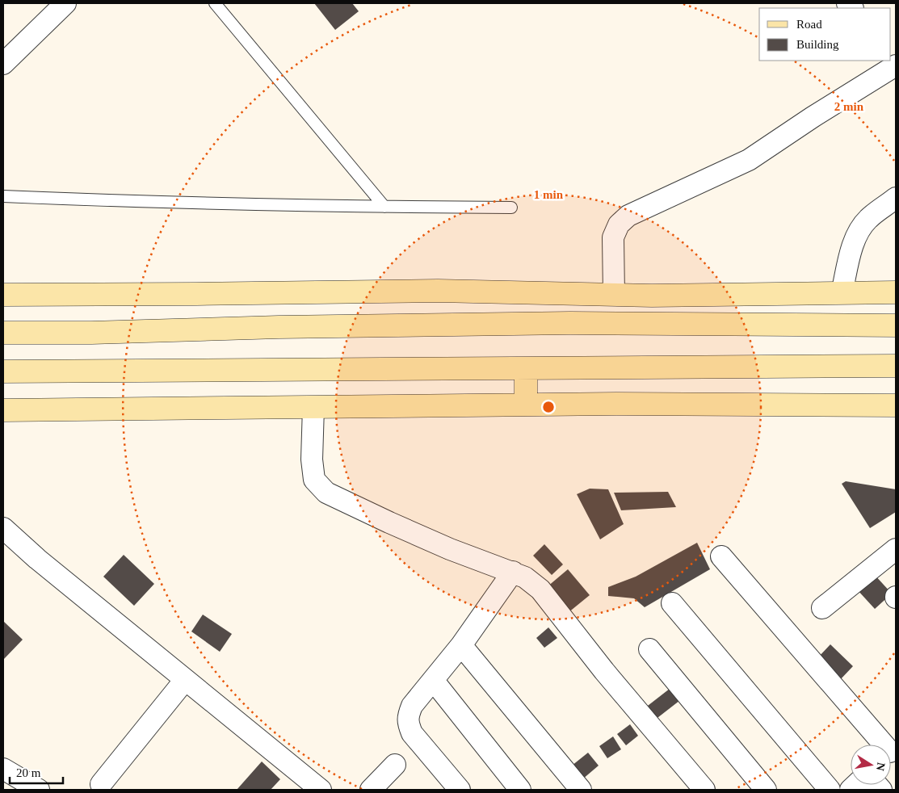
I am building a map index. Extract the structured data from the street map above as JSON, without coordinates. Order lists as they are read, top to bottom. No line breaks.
{"legend":["Road","Building"],"scale_bar":"20 m","north":"right","rings":["2 min","1 min"]}
